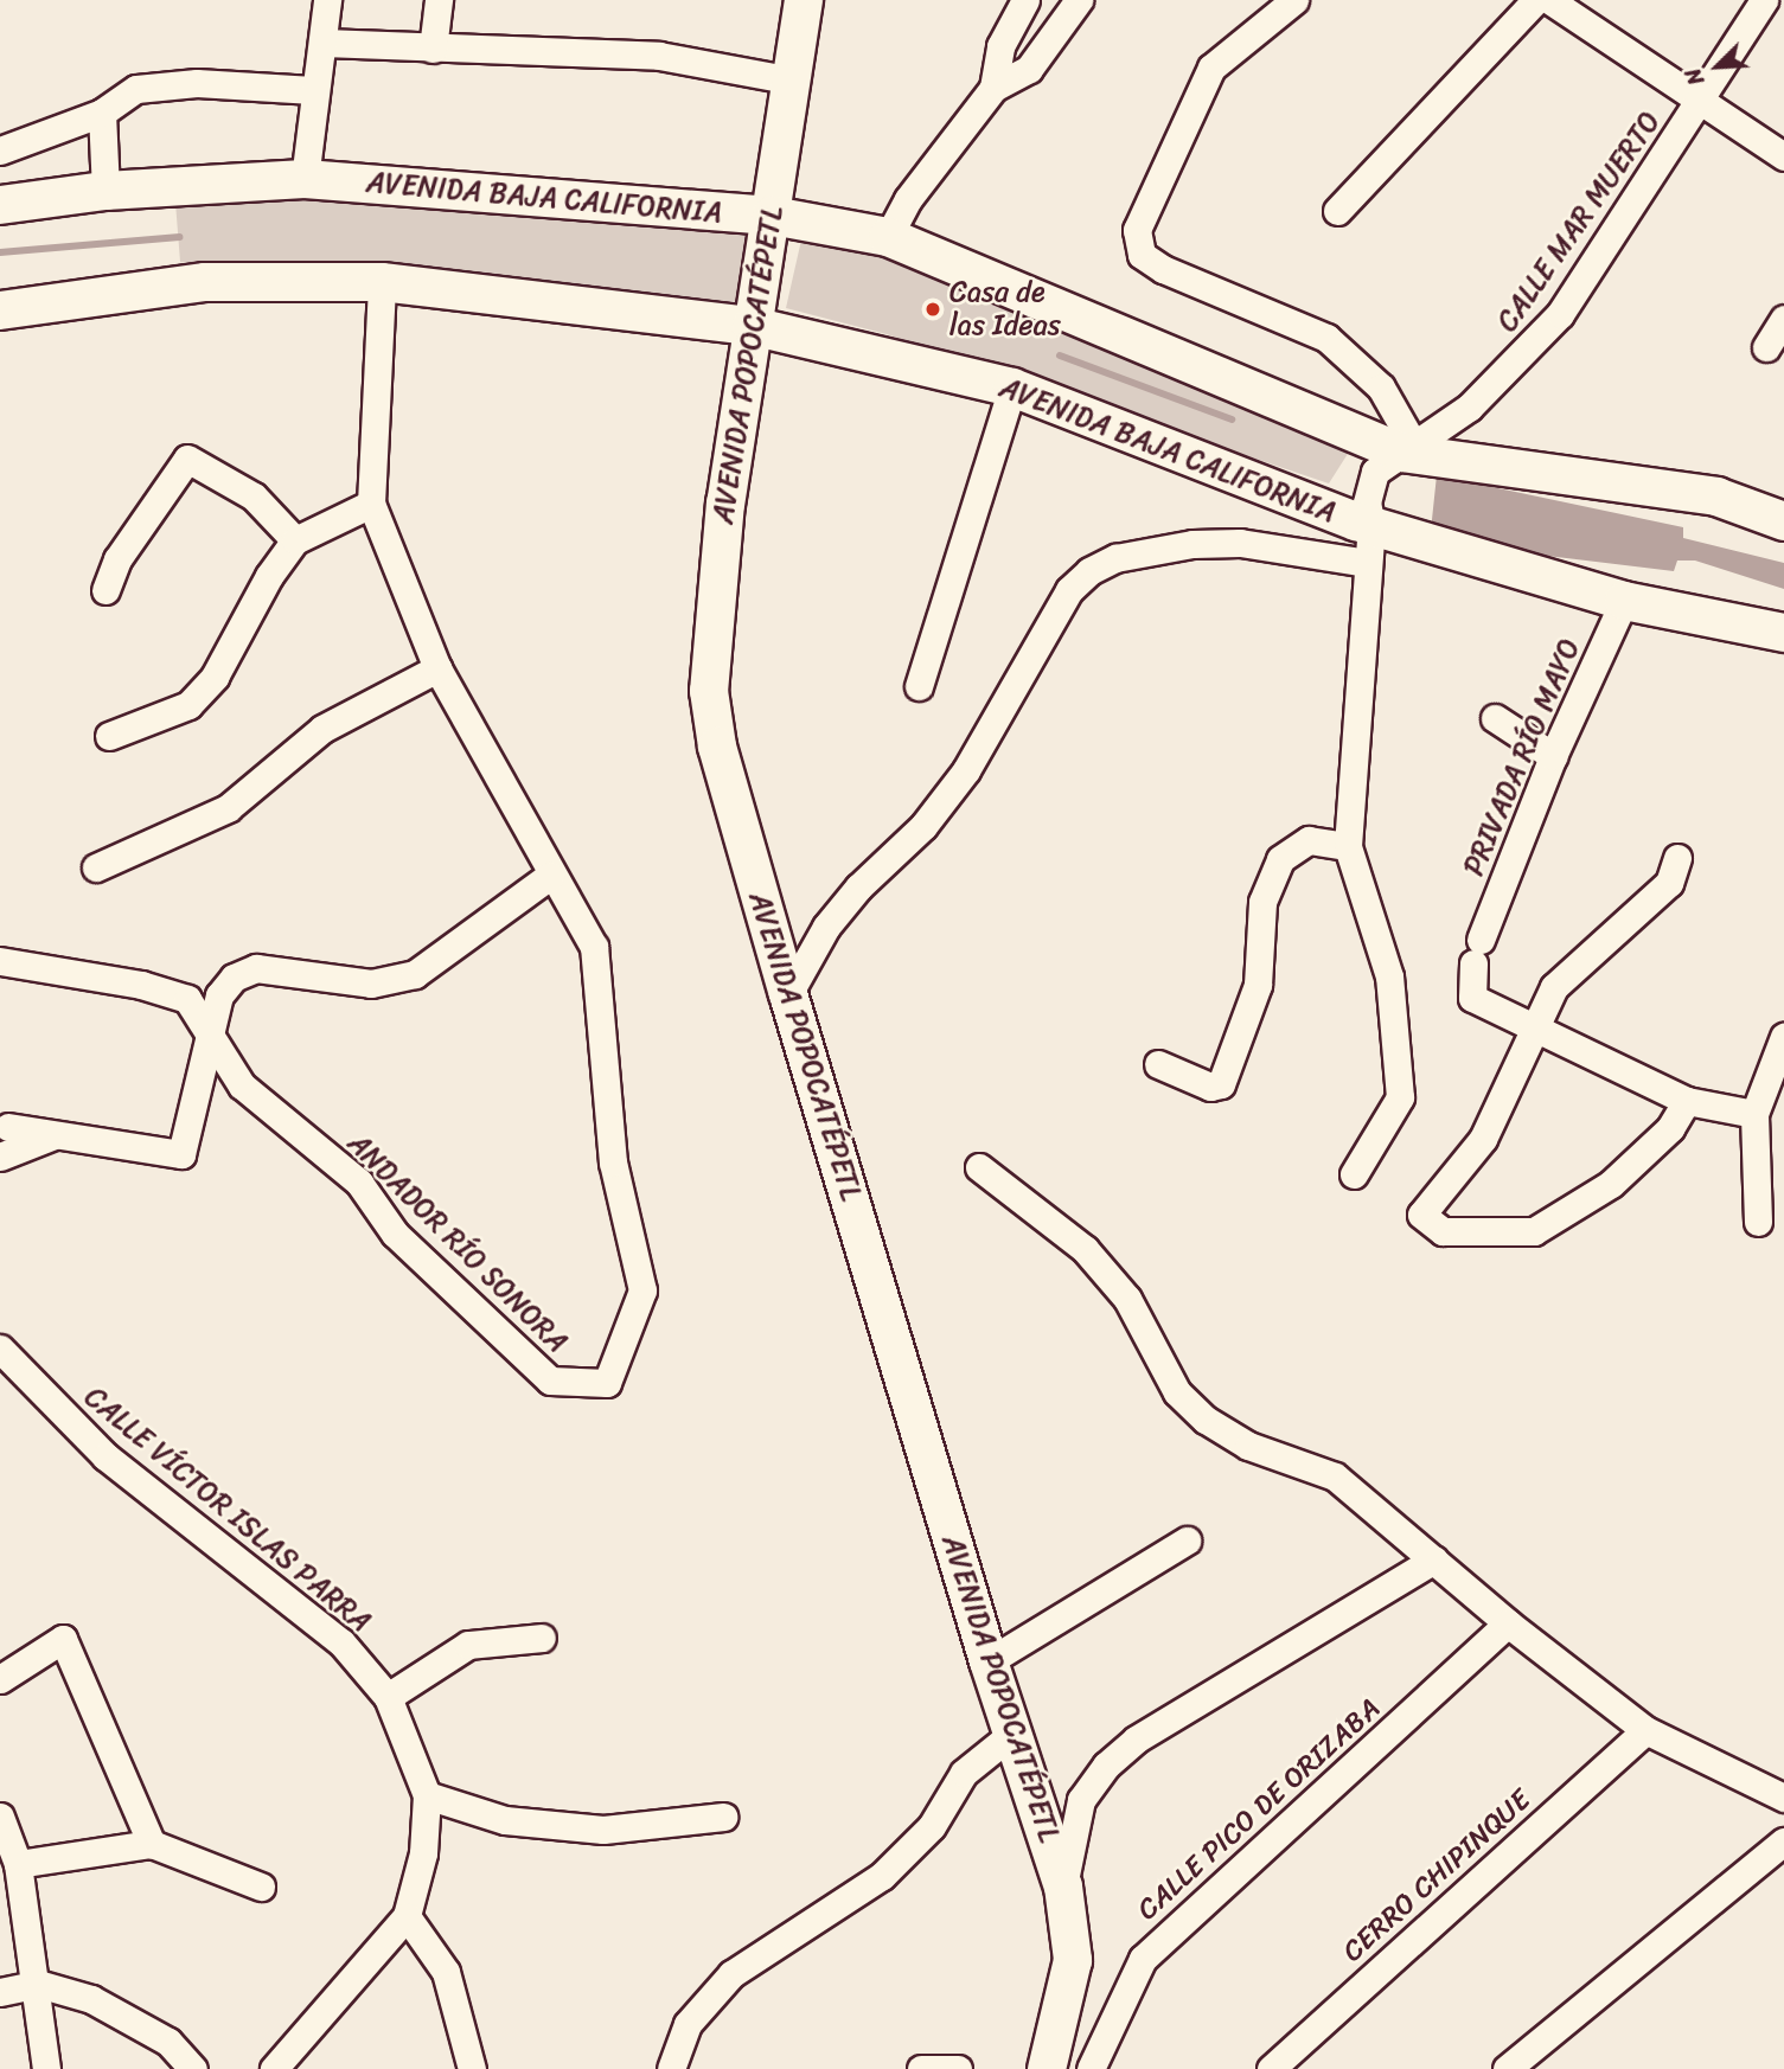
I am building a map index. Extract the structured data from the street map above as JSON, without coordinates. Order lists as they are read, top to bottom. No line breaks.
{"streets":{"main road":["AVENIDA BAJA CALIFORNIA","AVENIDA POPOCATÉPETL"],"street":["CALLE MAR MUERTO","PRIVADA RÍO MAYO","ANDADOR RÍO SONORA","CALLE VÍCTOR ISLAS PARRA","CALLE PICO DE ORIZABA","CERRO CHIPINQUE"]},"crossings":[["AVENIDA BAJA CALIFORNIA","CALLE MAR MUERTO"],["AVENIDA BAJA CALIFORNIA","AVENIDA POPOCATÉPETL"],["AVENIDA BAJA CALIFORNIA","PRIVADA RÍO MAYO"]],"places":["Casa de las Ideas"],"north":"bottom left"}
